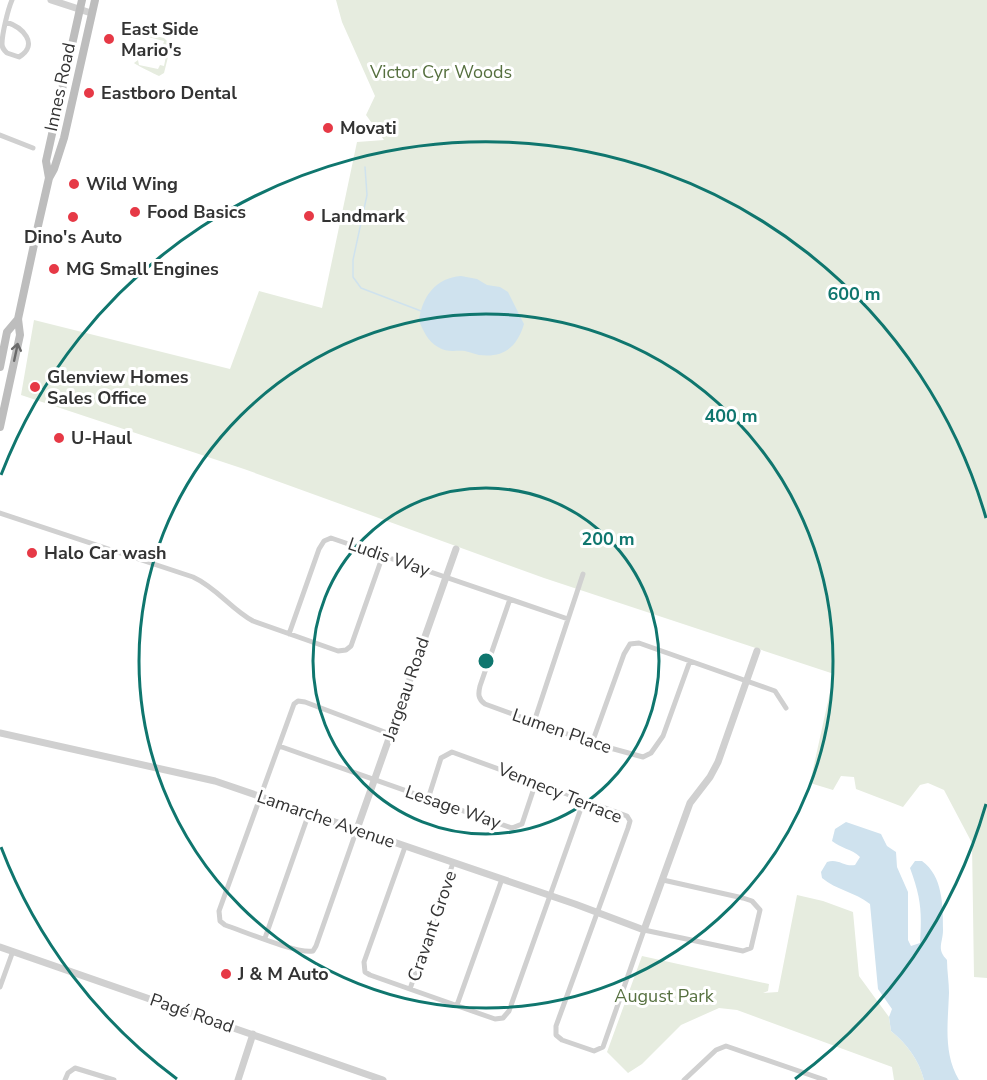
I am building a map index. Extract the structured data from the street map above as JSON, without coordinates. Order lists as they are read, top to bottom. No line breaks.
{"streets":{"main road":["Innes Road"],"street":["Ludis Way","Jargeau Road","Lumen Place","Vennecy Terrace","Lesage Way","Lamarche Avenue","Cravant Grove","Pagé Road"]},"crossings":[["Ludis Way","Jargeau Road"],["Ludis Way","Lumen Place"],["Jargeau Road","Lesage Way"],["Jargeau Road","Lamarche Avenue"],["Vennecy Terrace","Lesage Way"],["Vennecy Terrace","Lamarche Avenue"],["Lamarche Avenue","Cravant Grove"]],"parks":["Victor Cyr Woods","August Park"],"places":["East Side Mario's","Eastboro Dental","Movati","Wild Wing","Food Basics","Landmark","Dino's Auto","MG Small Engines","Glenview Homes Sales Office","U-Haul","Halo Car wash","J & M Auto"],"rings":["600 m","400 m","200 m"]}
